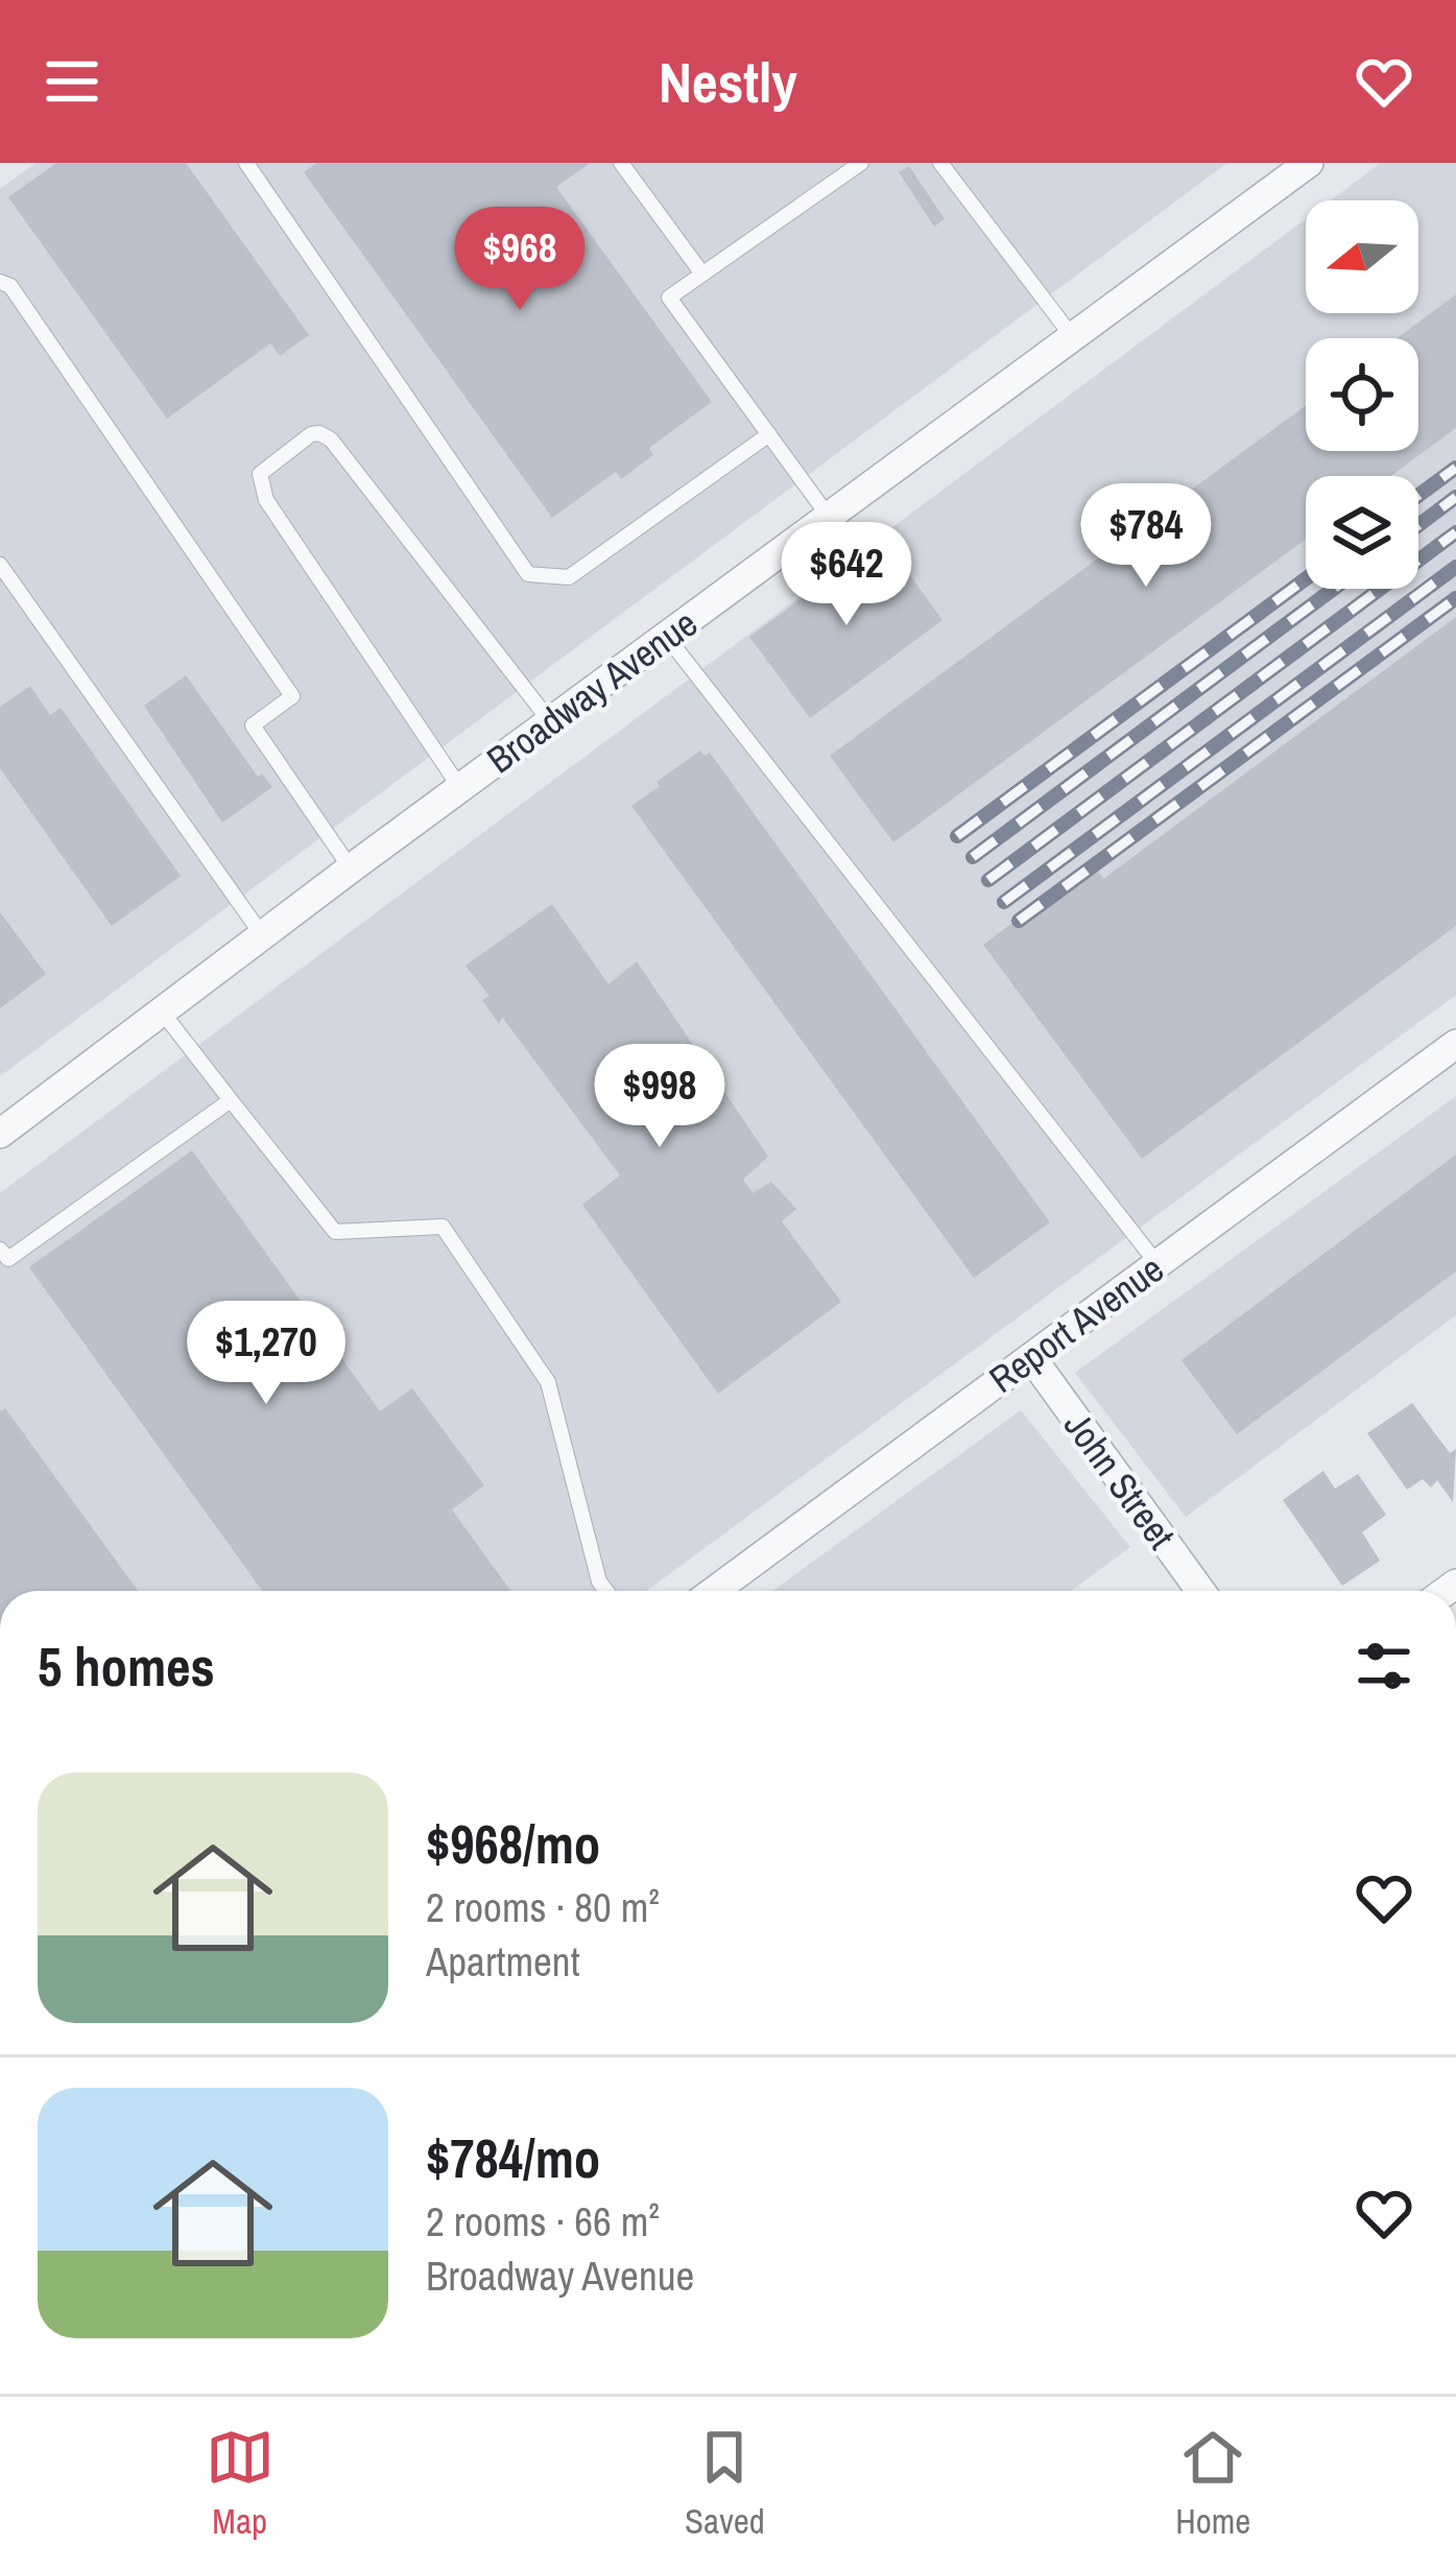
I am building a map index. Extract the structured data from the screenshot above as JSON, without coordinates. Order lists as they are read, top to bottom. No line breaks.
{"streets":{"street":["Broadway Avenue","Report Avenue","John Street"]},"crossings":[["Report Avenue","John Street"]],"north":"left","page":{"header":"Nestly","price":["$968","$784","$642","$998","$1,270"],"heading":"5 homes","list":[{"name":"$968/mo","note":"2 rooms · 80 m² · Apartment"},{"name":"$784/mo","note":"2 rooms · 66 m² · Broadway Avenue"}],"tabs":["Map","Saved","Home"]}}
